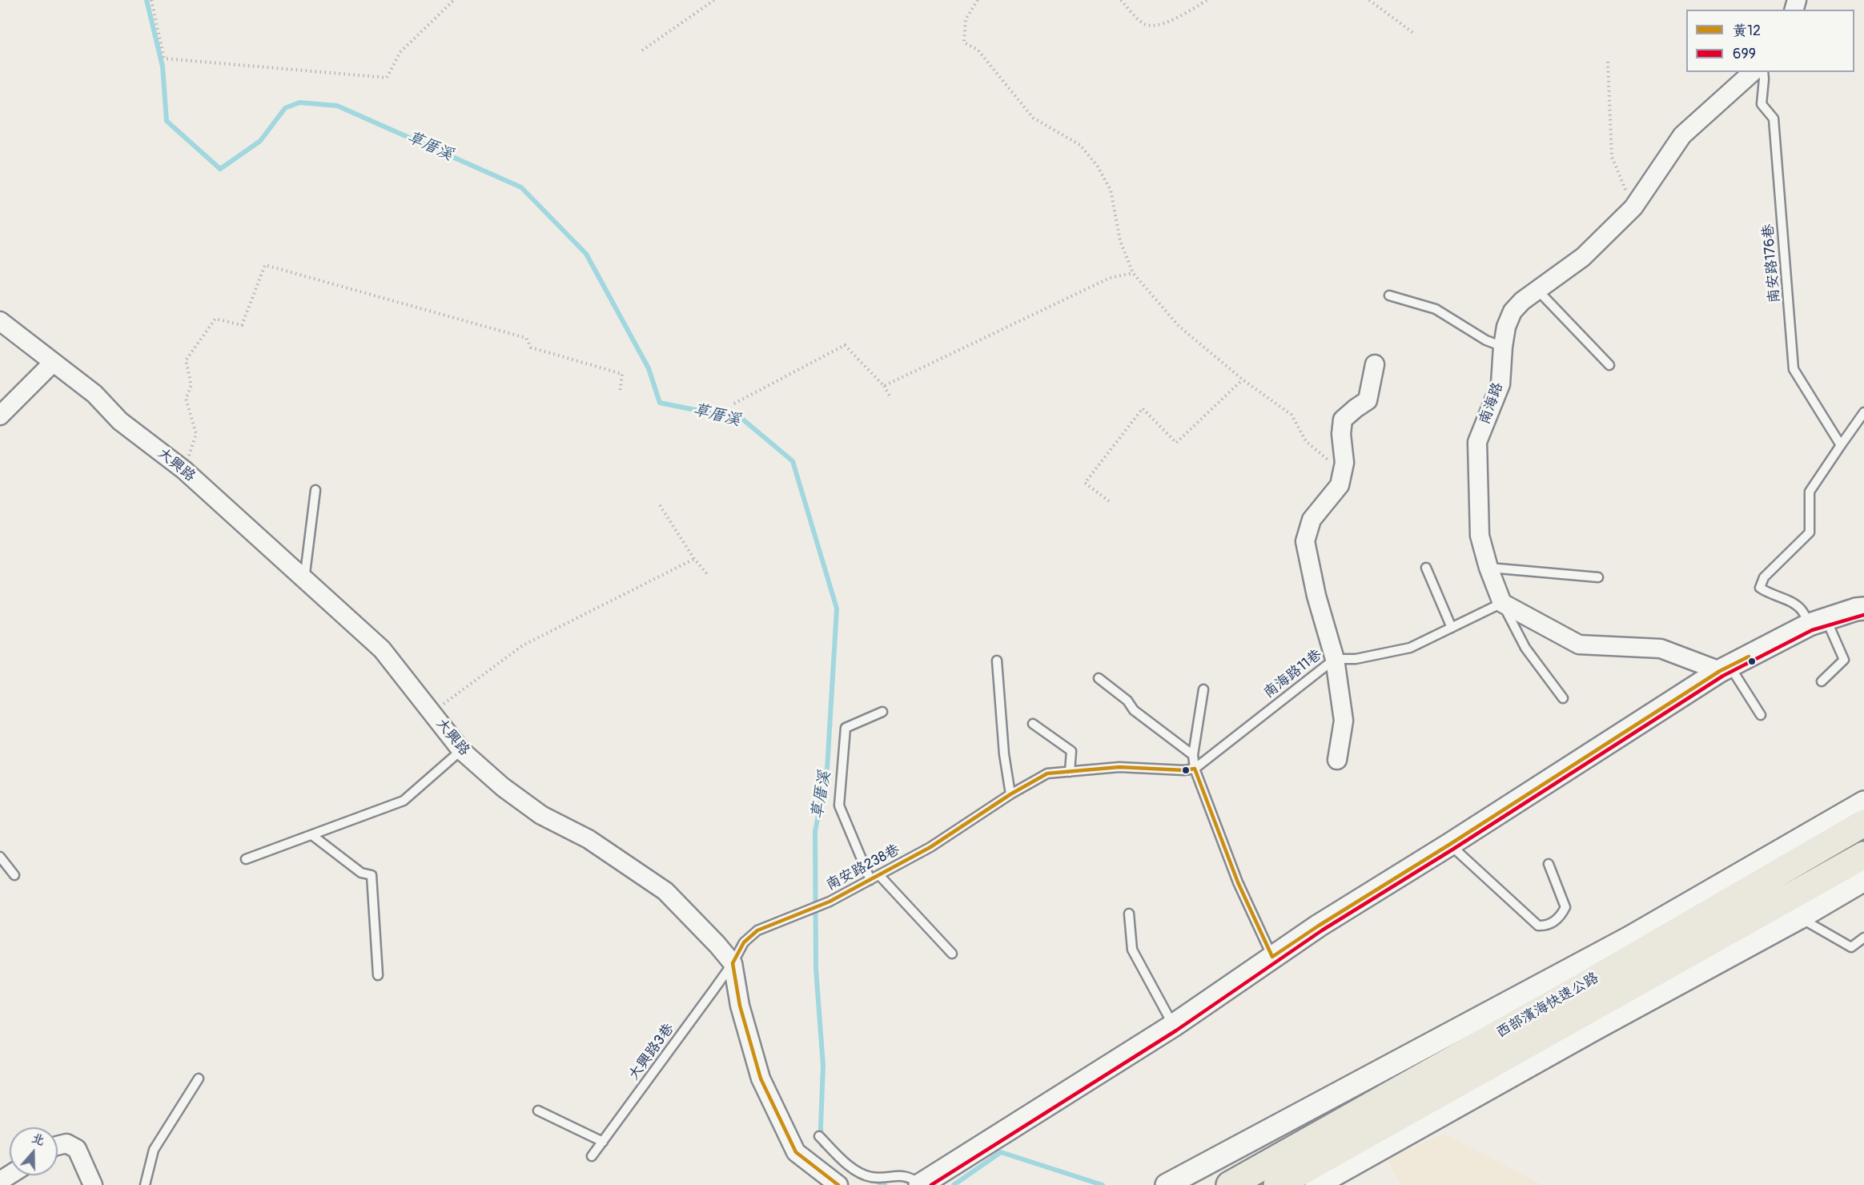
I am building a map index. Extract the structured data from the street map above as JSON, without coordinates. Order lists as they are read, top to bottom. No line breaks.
{"streets":{"highway":["西部濱海快速公路"],"street":["南海路","大興路"],"lane":["南安路176巷","南海路11巷","南安路238巷","大興路3巷"]},"crossings":[["南海路","南海路11巷"],["大興路","南安路238巷"],["大興路","大興路3巷"],["南海路11巷","南安路238巷"],["南安路238巷","大興路3巷"]],"water":["草厝溪"],"lines":["transit line 699","transit line 黃12"],"legend":["黃12","699"],"north":"top"}
